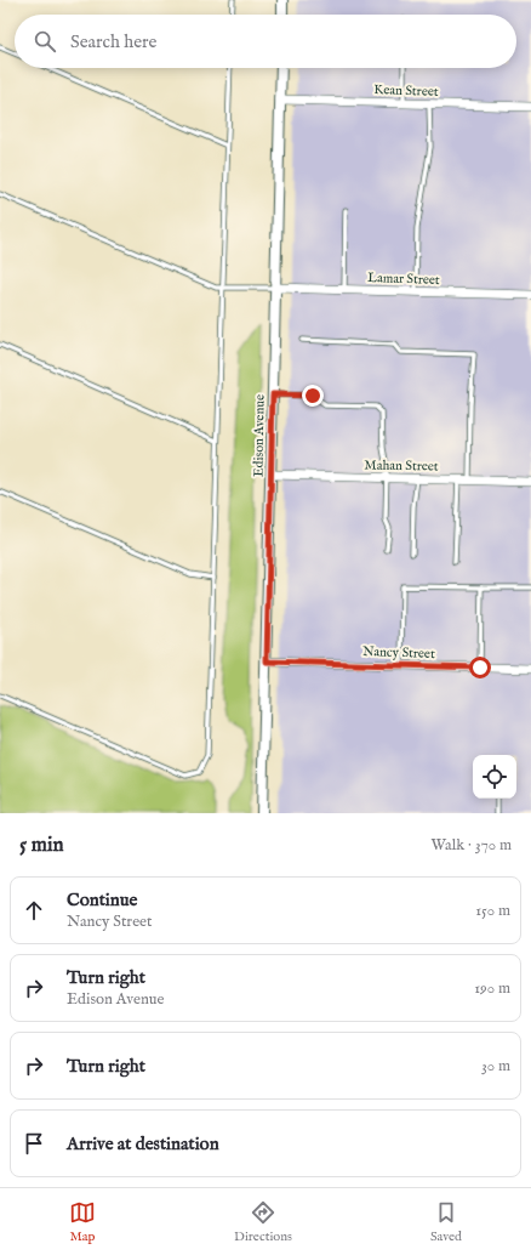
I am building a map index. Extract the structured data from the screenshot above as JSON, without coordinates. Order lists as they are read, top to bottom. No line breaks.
{"streets":{"street":["Kean Street","Lamar Street","Edison Avenue","Mahan Street","Nancy Street"]},"crossings":[["Kean Street","Edison Avenue"],["Lamar Street","Edison Avenue"],["Edison Avenue","Mahan Street"],["Edison Avenue","Nancy Street"]],"page":{"search":"Search here","heading":["5 min","Walk · 370 m"],"list":[["Continue","Nancy Street","150 m"],["Turn right","Edison Avenue","190 m"],["Turn right","30 m"],"Arrive at destination"],"nav":["Map","Directions","Saved"]}}
